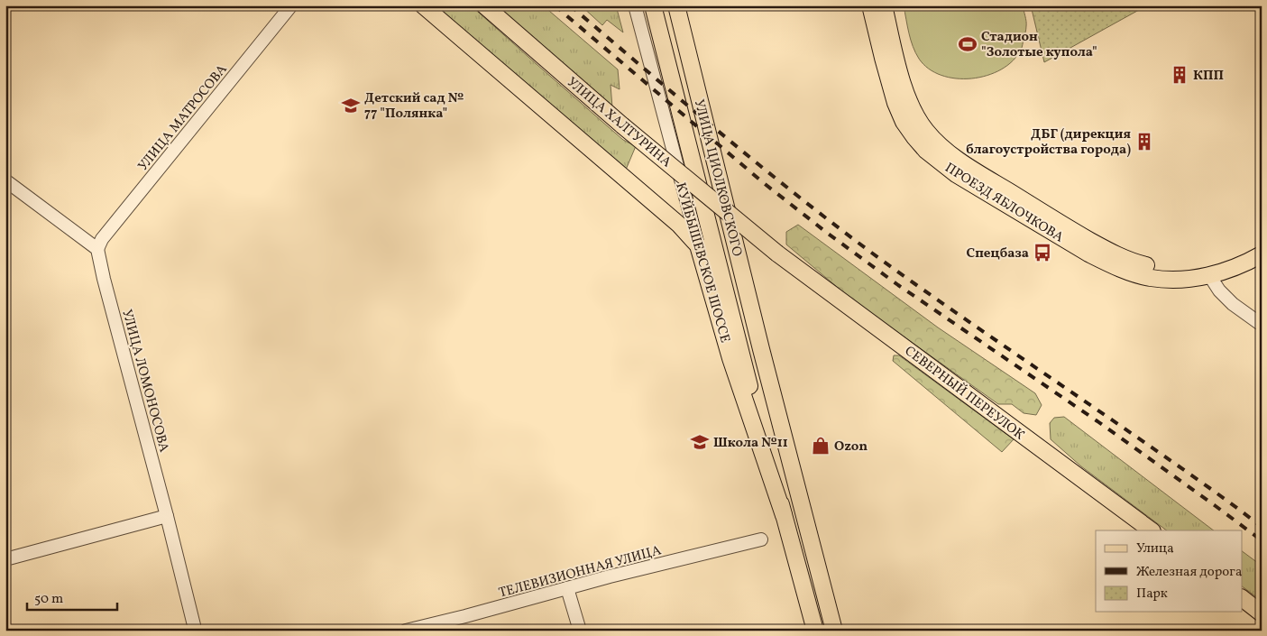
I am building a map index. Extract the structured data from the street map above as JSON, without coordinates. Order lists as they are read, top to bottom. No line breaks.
{"streets":{"main road":["УЛИЦА ХАЛТУРИНА","УЛИЦА ЦИОЛКОВСКОГО","ПРОЕЗД ЯБЛОЧКОВА","КУЙБЫШЕВСКОЕ ШОССЕ","СЕВЕРНЫЙ ПЕРЕУЛОК"],"street":["УЛИЦА МАТРОСОВА","УЛИЦА ЛОМОНОСОВА","ТЕЛЕВИЗИОННАЯ УЛИЦА"]},"crossings":[["УЛИЦА МАТРОСОВА","УЛИЦА ЛОМОНОСОВА"],["УЛИЦА ХАЛТУРИНА","СЕВЕРНЫЙ ПЕРЕУЛОК"],["УЛИЦА ЦИОЛКОВСКОГО","КУЙБЫШЕВСКОЕ ШОССЕ"]],"places":{"sports":["Стадион \"Золотые купола\""],"building":["КПП","ДБГ (дирекция благоустройства города)"],"school or university":["Детский сад № 77 \"Полянка\"","Школа №11"],"bus stop":["Спецбаза"],"shop":["Ozon"]},"legend":["Улица","Железная дорога","Парк"],"scale_bar":"50 m"}
